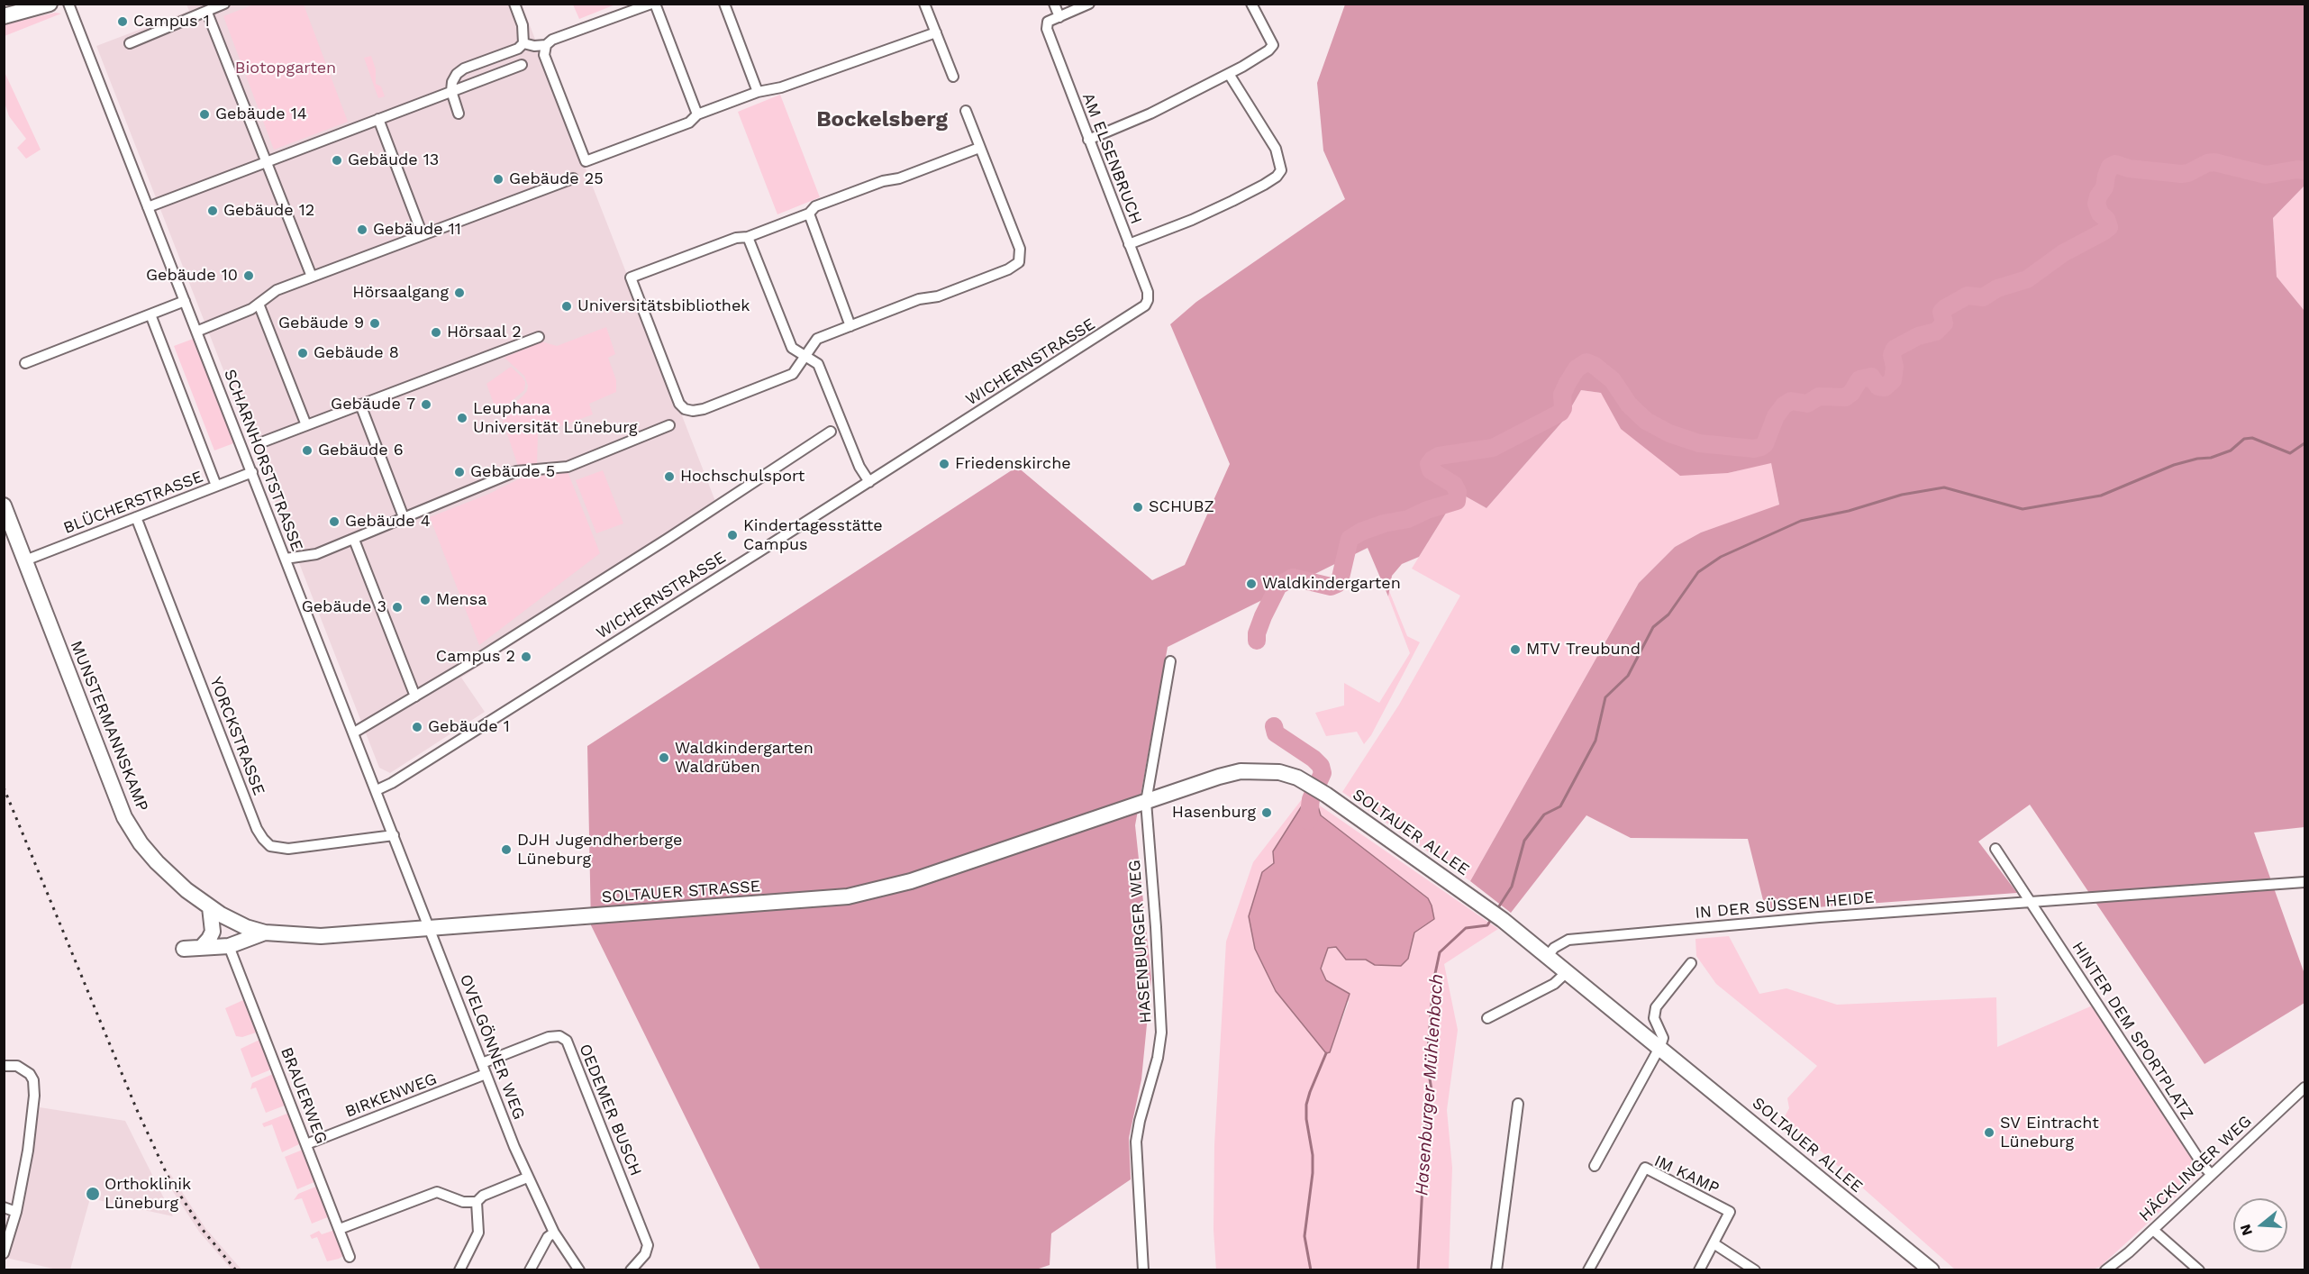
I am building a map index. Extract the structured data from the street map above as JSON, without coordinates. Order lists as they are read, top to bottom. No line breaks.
{"streets":{"street":["AM ELSENBRUCH","WICHERNSTRASSE","SCHARNHORSTSTRASSE","BLÜCHERSTRASSE","MUNSTERMANNSKAMP","YORCKSTRASSE","SOLTAUER ALLEE","SOLTAUER STRASSE","IN DER SÜSSEN HEIDE","HASENBURGER WEG","HINTER DEM SPORTPLATZ","OVELGÖNNER WEG","BRAUERWEG","BIRKENWEG","OEDEMER BUSCH","HÄCKLINGER WEG","IM KAMP"]},"crossings":[["AM ELSENBRUCH","WICHERNSTRASSE"],["WICHERNSTRASSE","SCHARNHORSTSTRASSE"],["SCHARNHORSTSTRASSE","BLÜCHERSTRASSE"],["SCHARNHORSTSTRASSE","YORCKSTRASSE"],["SCHARNHORSTSTRASSE","SOLTAUER STRASSE"],["SCHARNHORSTSTRASSE","OVELGÖNNER WEG"],["BLÜCHERSTRASSE","MUNSTERMANNSKAMP"],["BLÜCHERSTRASSE","YORCKSTRASSE"],["MUNSTERMANNSKAMP","SOLTAUER STRASSE"],["SOLTAUER ALLEE","SOLTAUER STRASSE"],["SOLTAUER ALLEE","IN DER SÜSSEN HEIDE"],["SOLTAUER ALLEE","HASENBURGER WEG"],["SOLTAUER STRASSE","HASENBURGER WEG"],["SOLTAUER STRASSE","OVELGÖNNER WEG"],["SOLTAUER STRASSE","BRAUERWEG"],["IN DER SÜSSEN HEIDE","HINTER DEM SPORTPLATZ"],["HINTER DEM SPORTPLATZ","HÄCKLINGER WEG"],["OVELGÖNNER WEG","BIRKENWEG"],["OVELGÖNNER WEG","OEDEMER BUSCH"],["BRAUERWEG","BIRKENWEG"]],"districts":["Bockelsberg"],"water":["Hasenburger Mühlenbach"],"parks":["Biotopgarten"],"places":["Campus 1","Gebäude 14","Gebäude 13","Gebäude 25","Gebäude 12","Gebäude 11","Gebäude 10","Hörsaalgang","Universitätsbibliothek","Gebäude 9","Hörsaal 2","Gebäude 8","Gebäude 7","Leuphana Universität Lüneburg","Gebäude 6","Friedenskirche","Gebäude 5","Hochschulsport","SCHUBZ","Gebäude 4","Kindertagesstätte Campus","Waldkindergarten","Mensa","Gebäude 3","MTV Treubund","Campus 2","Gebäude 1","Waldkindergarten Waldrüben","Hasenburg","DJH Jugendherberge Lüneburg","SV Eintracht Lüneburg","Orthoklinik Lüneburg"],"north":"left"}
